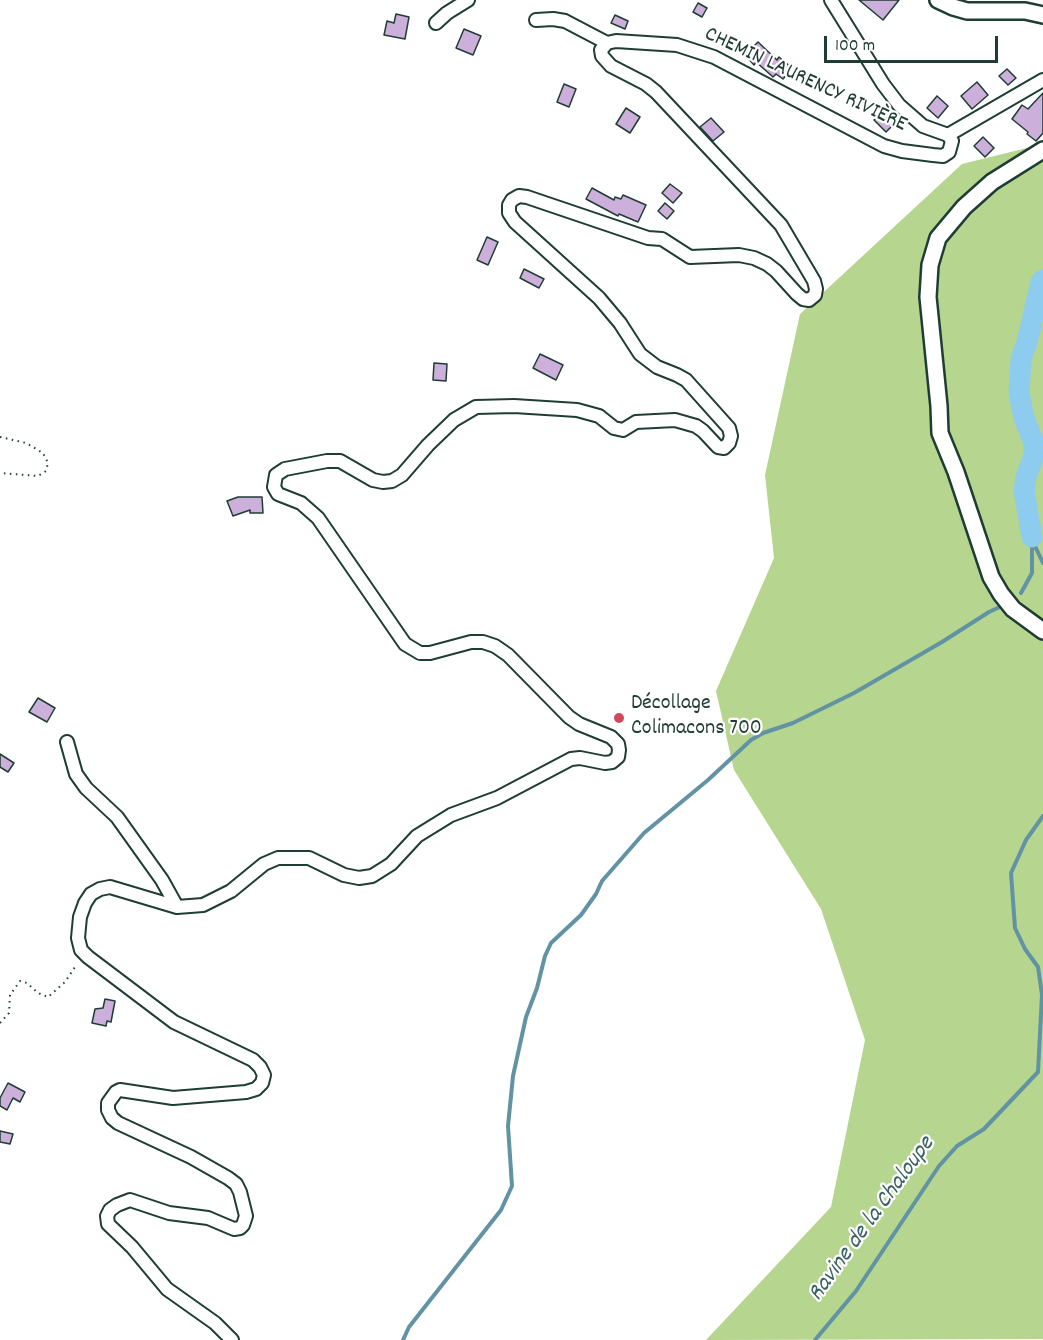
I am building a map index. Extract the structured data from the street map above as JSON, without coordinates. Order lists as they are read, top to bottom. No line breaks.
{"streets":{"street":["CHEMIN LAURENCY RIVIÈRE"]},"water":["Ravine de la Chaloupe"],"places":["Décollage Colimacons 700"],"scale_bar":"100 m"}
